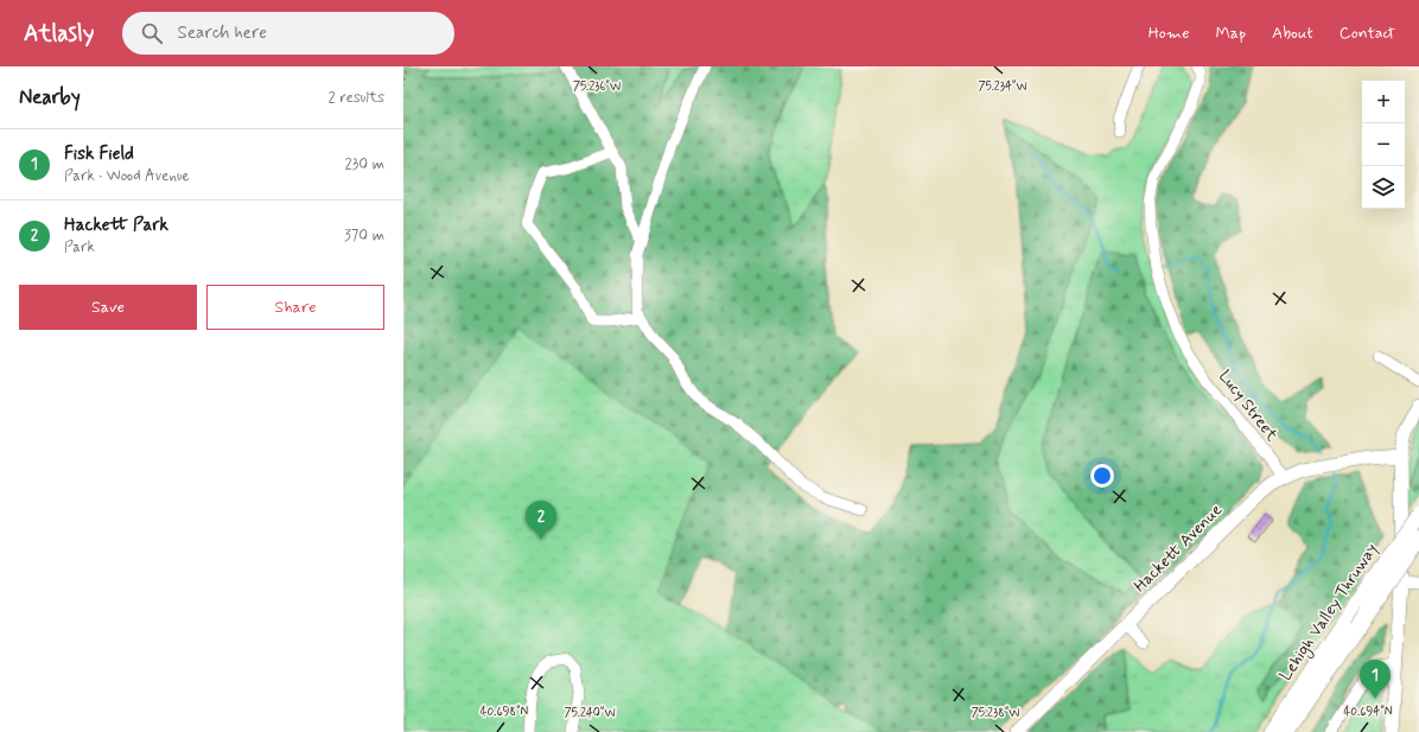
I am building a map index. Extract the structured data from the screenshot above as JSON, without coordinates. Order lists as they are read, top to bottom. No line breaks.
{"streets":{"highway":["Lehigh Valley Thruway"],"main road":["Hackett Avenue"],"street":["Lucy Street"]},"crossings":[["Lucy Street","Hackett Avenue"]],"page":{"header":"Atlasly","search":"Search here","nav":["Home","Map","About","Contact"],"heading":["Nearby","2 results"],"map_buttons":["+","−"],"list":[{"mark":"1","name":"Fisk Field","note":"Park · Wood Avenue","value":"230 m"},{"mark":"2","name":"Hackett Park","note":"Park","value":"370 m"}],"buttons":["Save","Share"],"pins":["2","1"]},"coordinates":["75.236°W","75.234°W","40.698°N","40.694°N","75.240°W","75.238°W"]}
